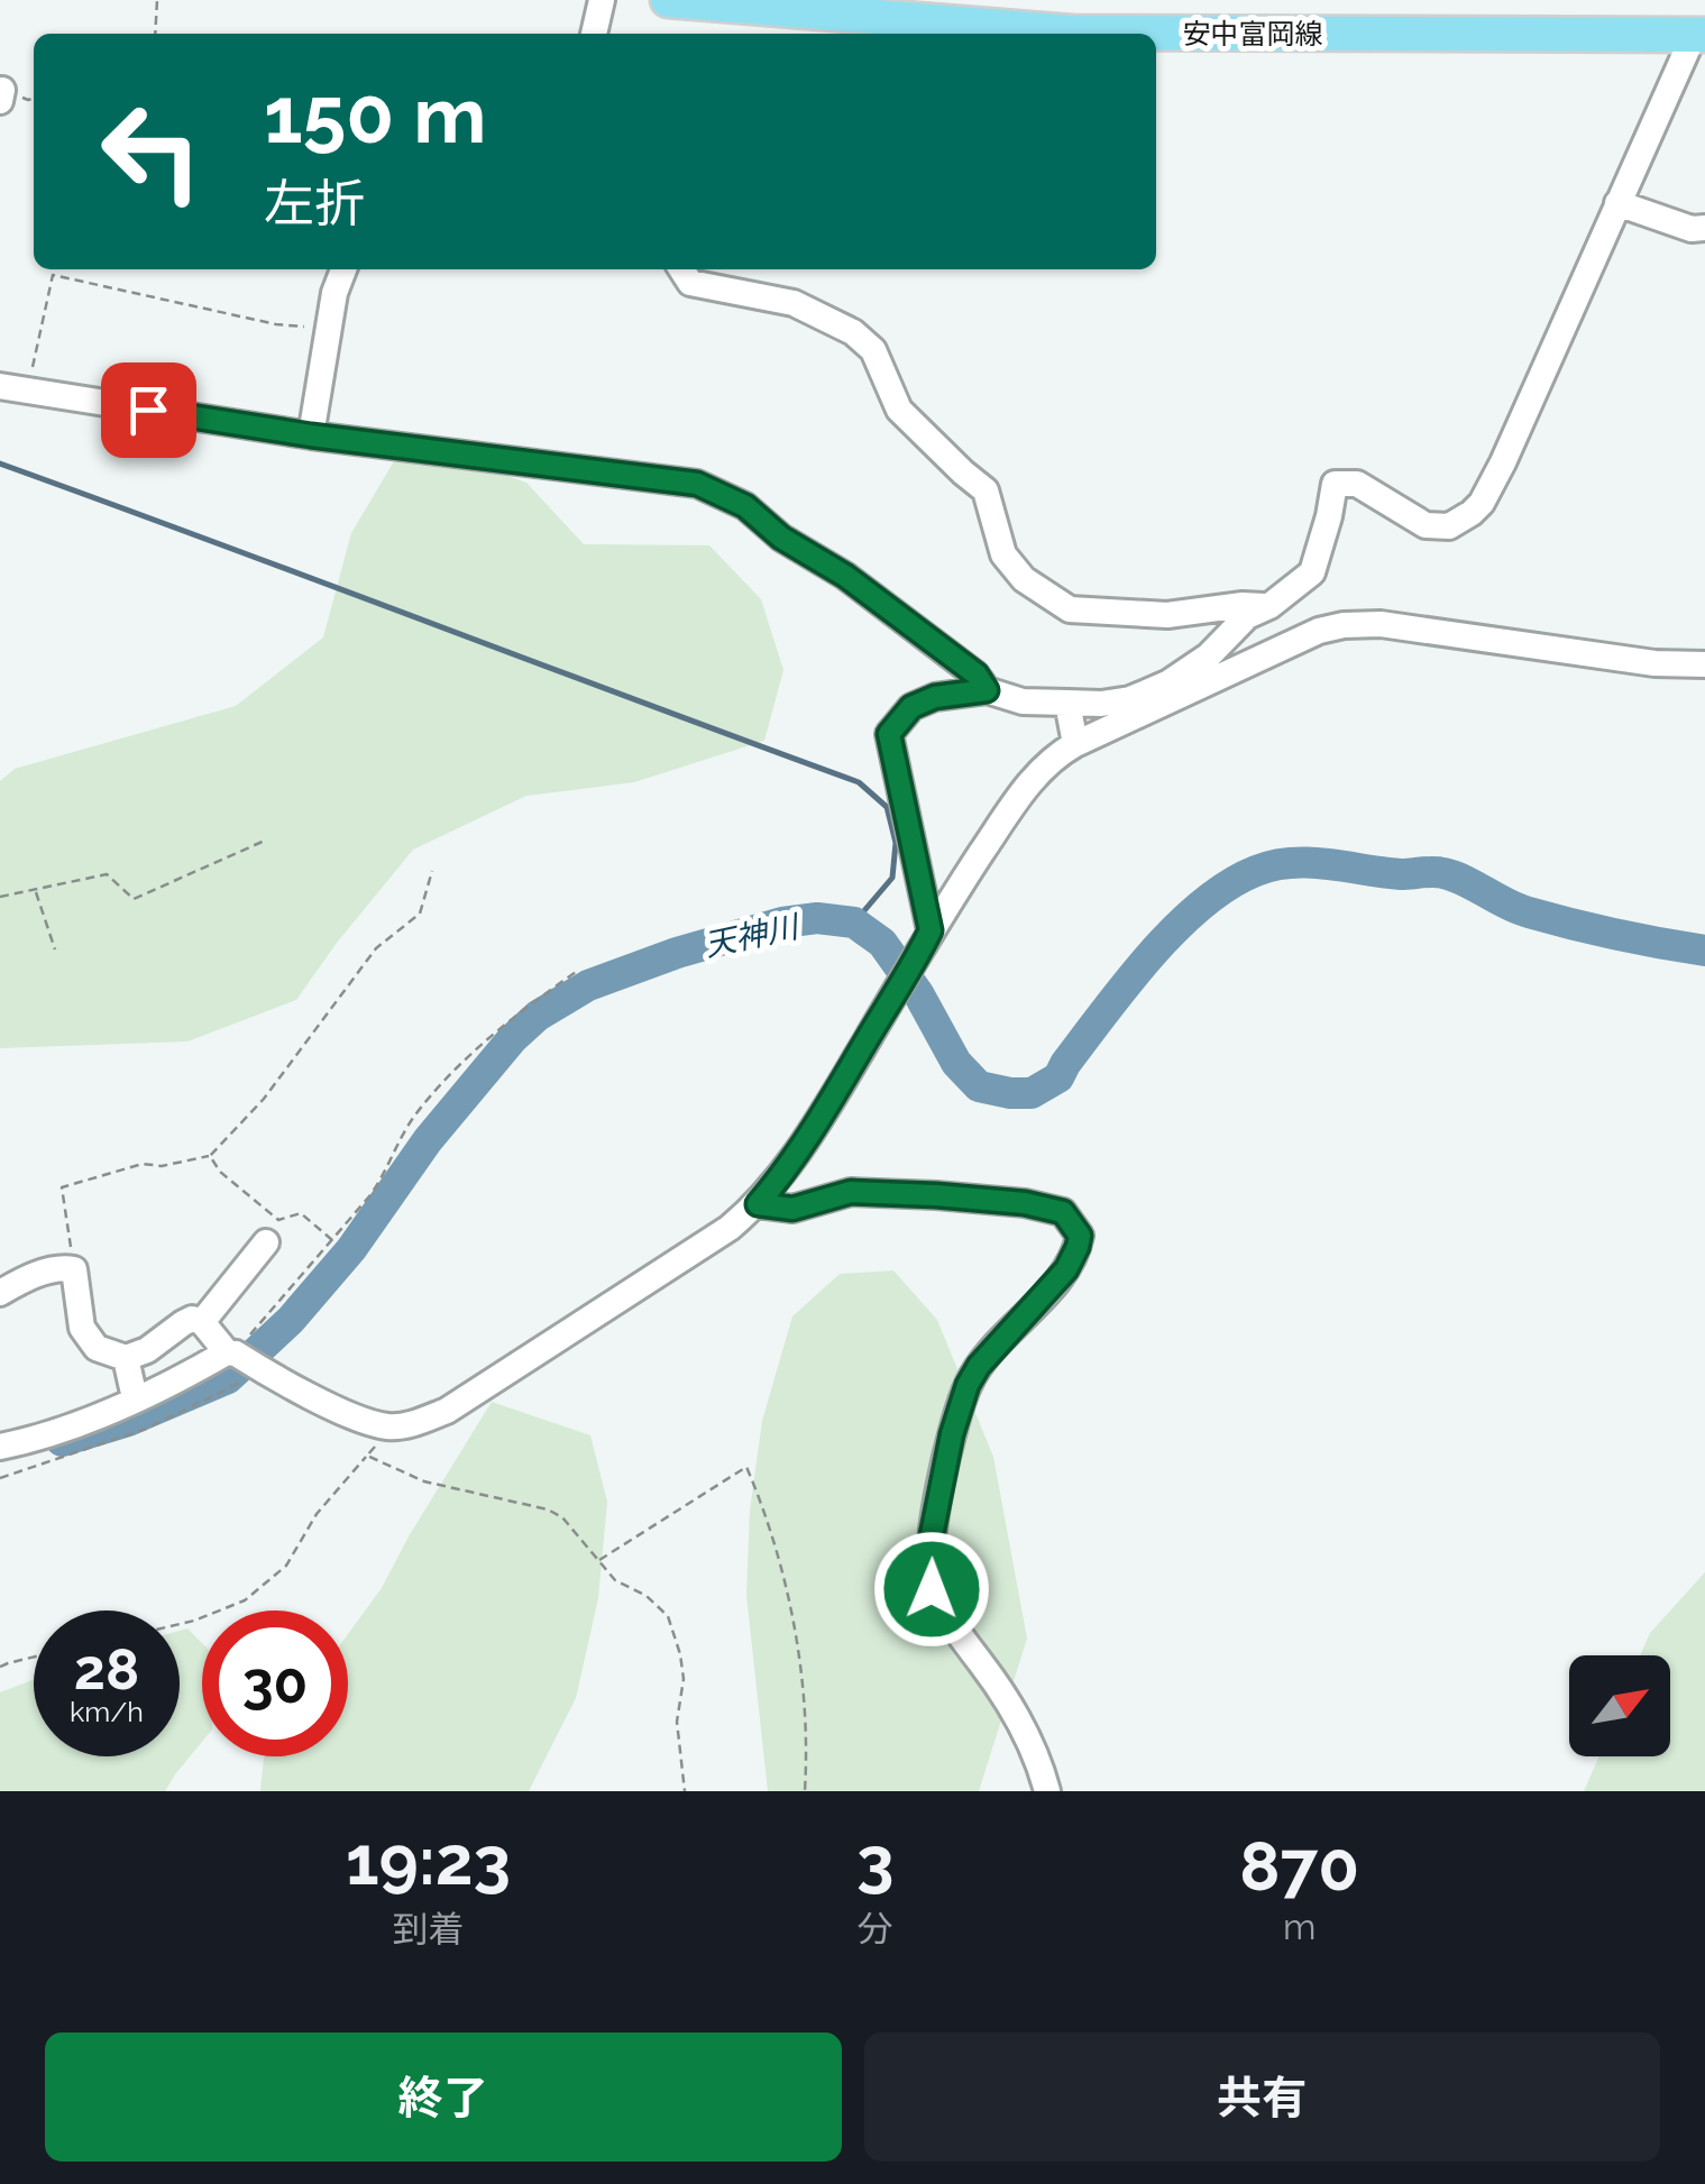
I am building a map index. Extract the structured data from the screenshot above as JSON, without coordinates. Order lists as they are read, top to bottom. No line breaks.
{"streets":{"main road":["安中富岡線"]},"water":["天神川"],"north":"top right","page":{"turn":["150 m","左折"],"speed":"28 km/h","limit":"30","eta":["19:23","到着","3","分","870","m"],"buttons":["終了","共有"]}}
